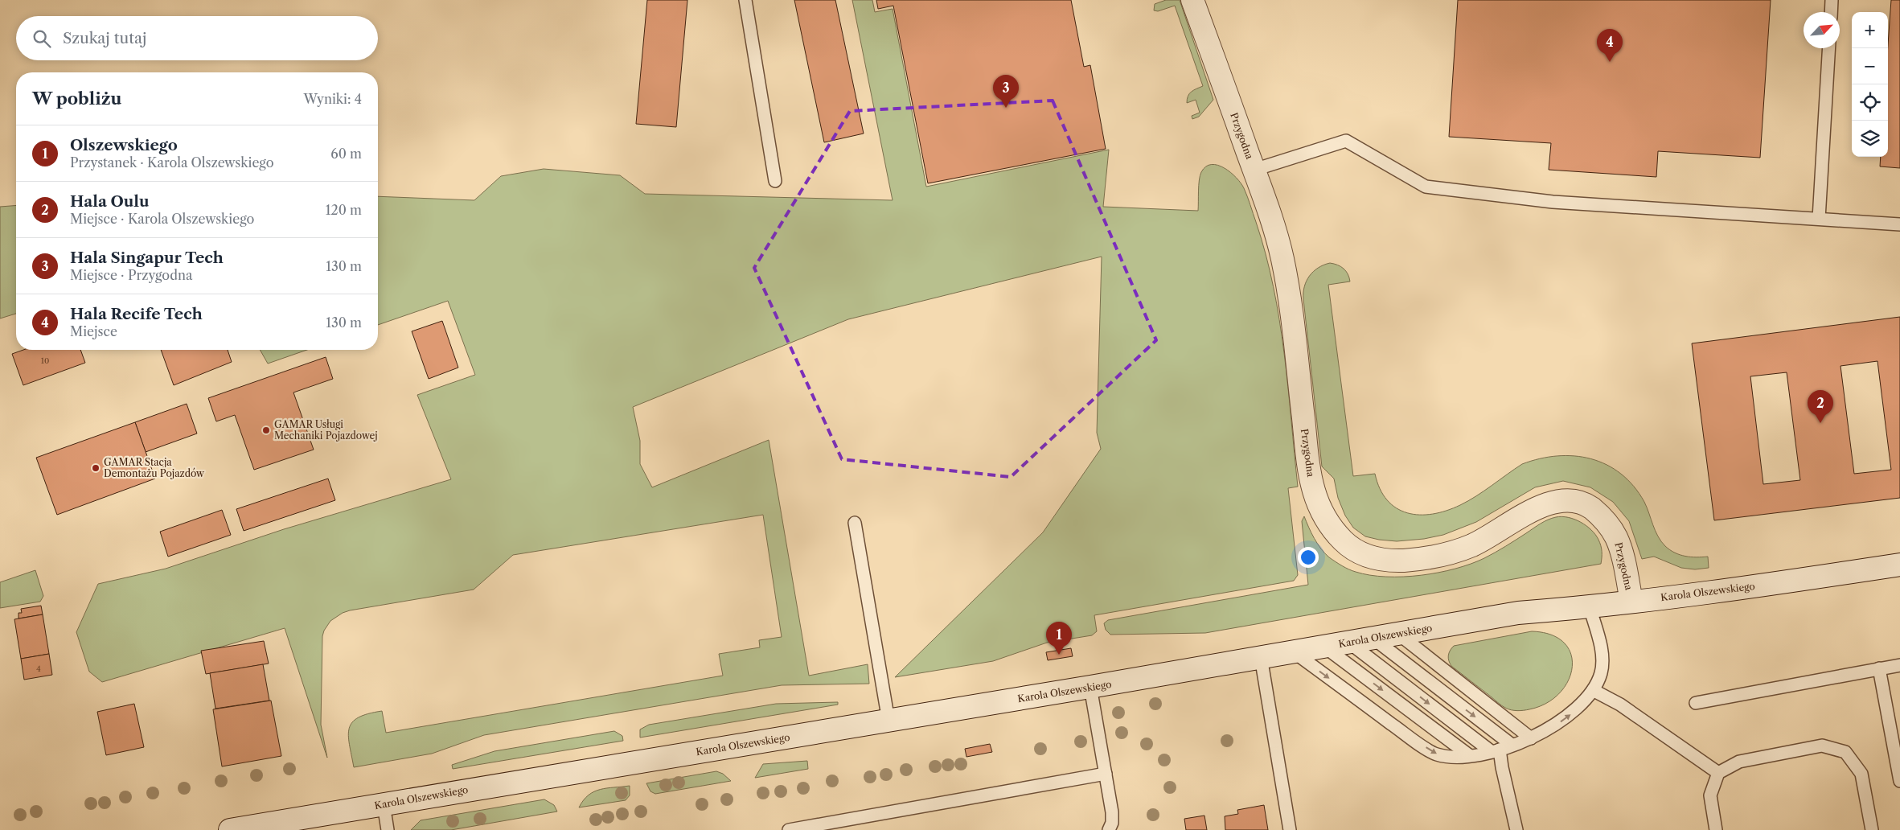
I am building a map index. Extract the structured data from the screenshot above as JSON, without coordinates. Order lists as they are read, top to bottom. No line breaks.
{"streets":{"street":["Przygodna","Karola Olszewskiego"]},"crossings":[["Przygodna","Karola Olszewskiego"]],"places":["GAMAR Usługi Mechaniki Pojazdowej","GAMAR Stacja Demontażu Pojazdów"],"house_numbers":["10","4"],"north":"top right","page":{"map_buttons":["+","−"],"search":"Szukaj tutaj","pins":["4","3","2","1"],"heading":["W pobliżu","Wyniki: 4"],"list":[{"mark":"1","name":"Olszewskiego","note":"Przystanek · Karola Olszewskiego","value":"60 m"},{"mark":"2","name":"Hala Oulu","note":"Miejsce · Karola Olszewskiego","value":"120 m"},{"mark":"3","name":"Hala Singapur Tech","note":"Miejsce · Przygodna","value":"130 m"},{"mark":"4","name":"Hala Recife Tech","note":"Miejsce","value":"130 m"}]}}
